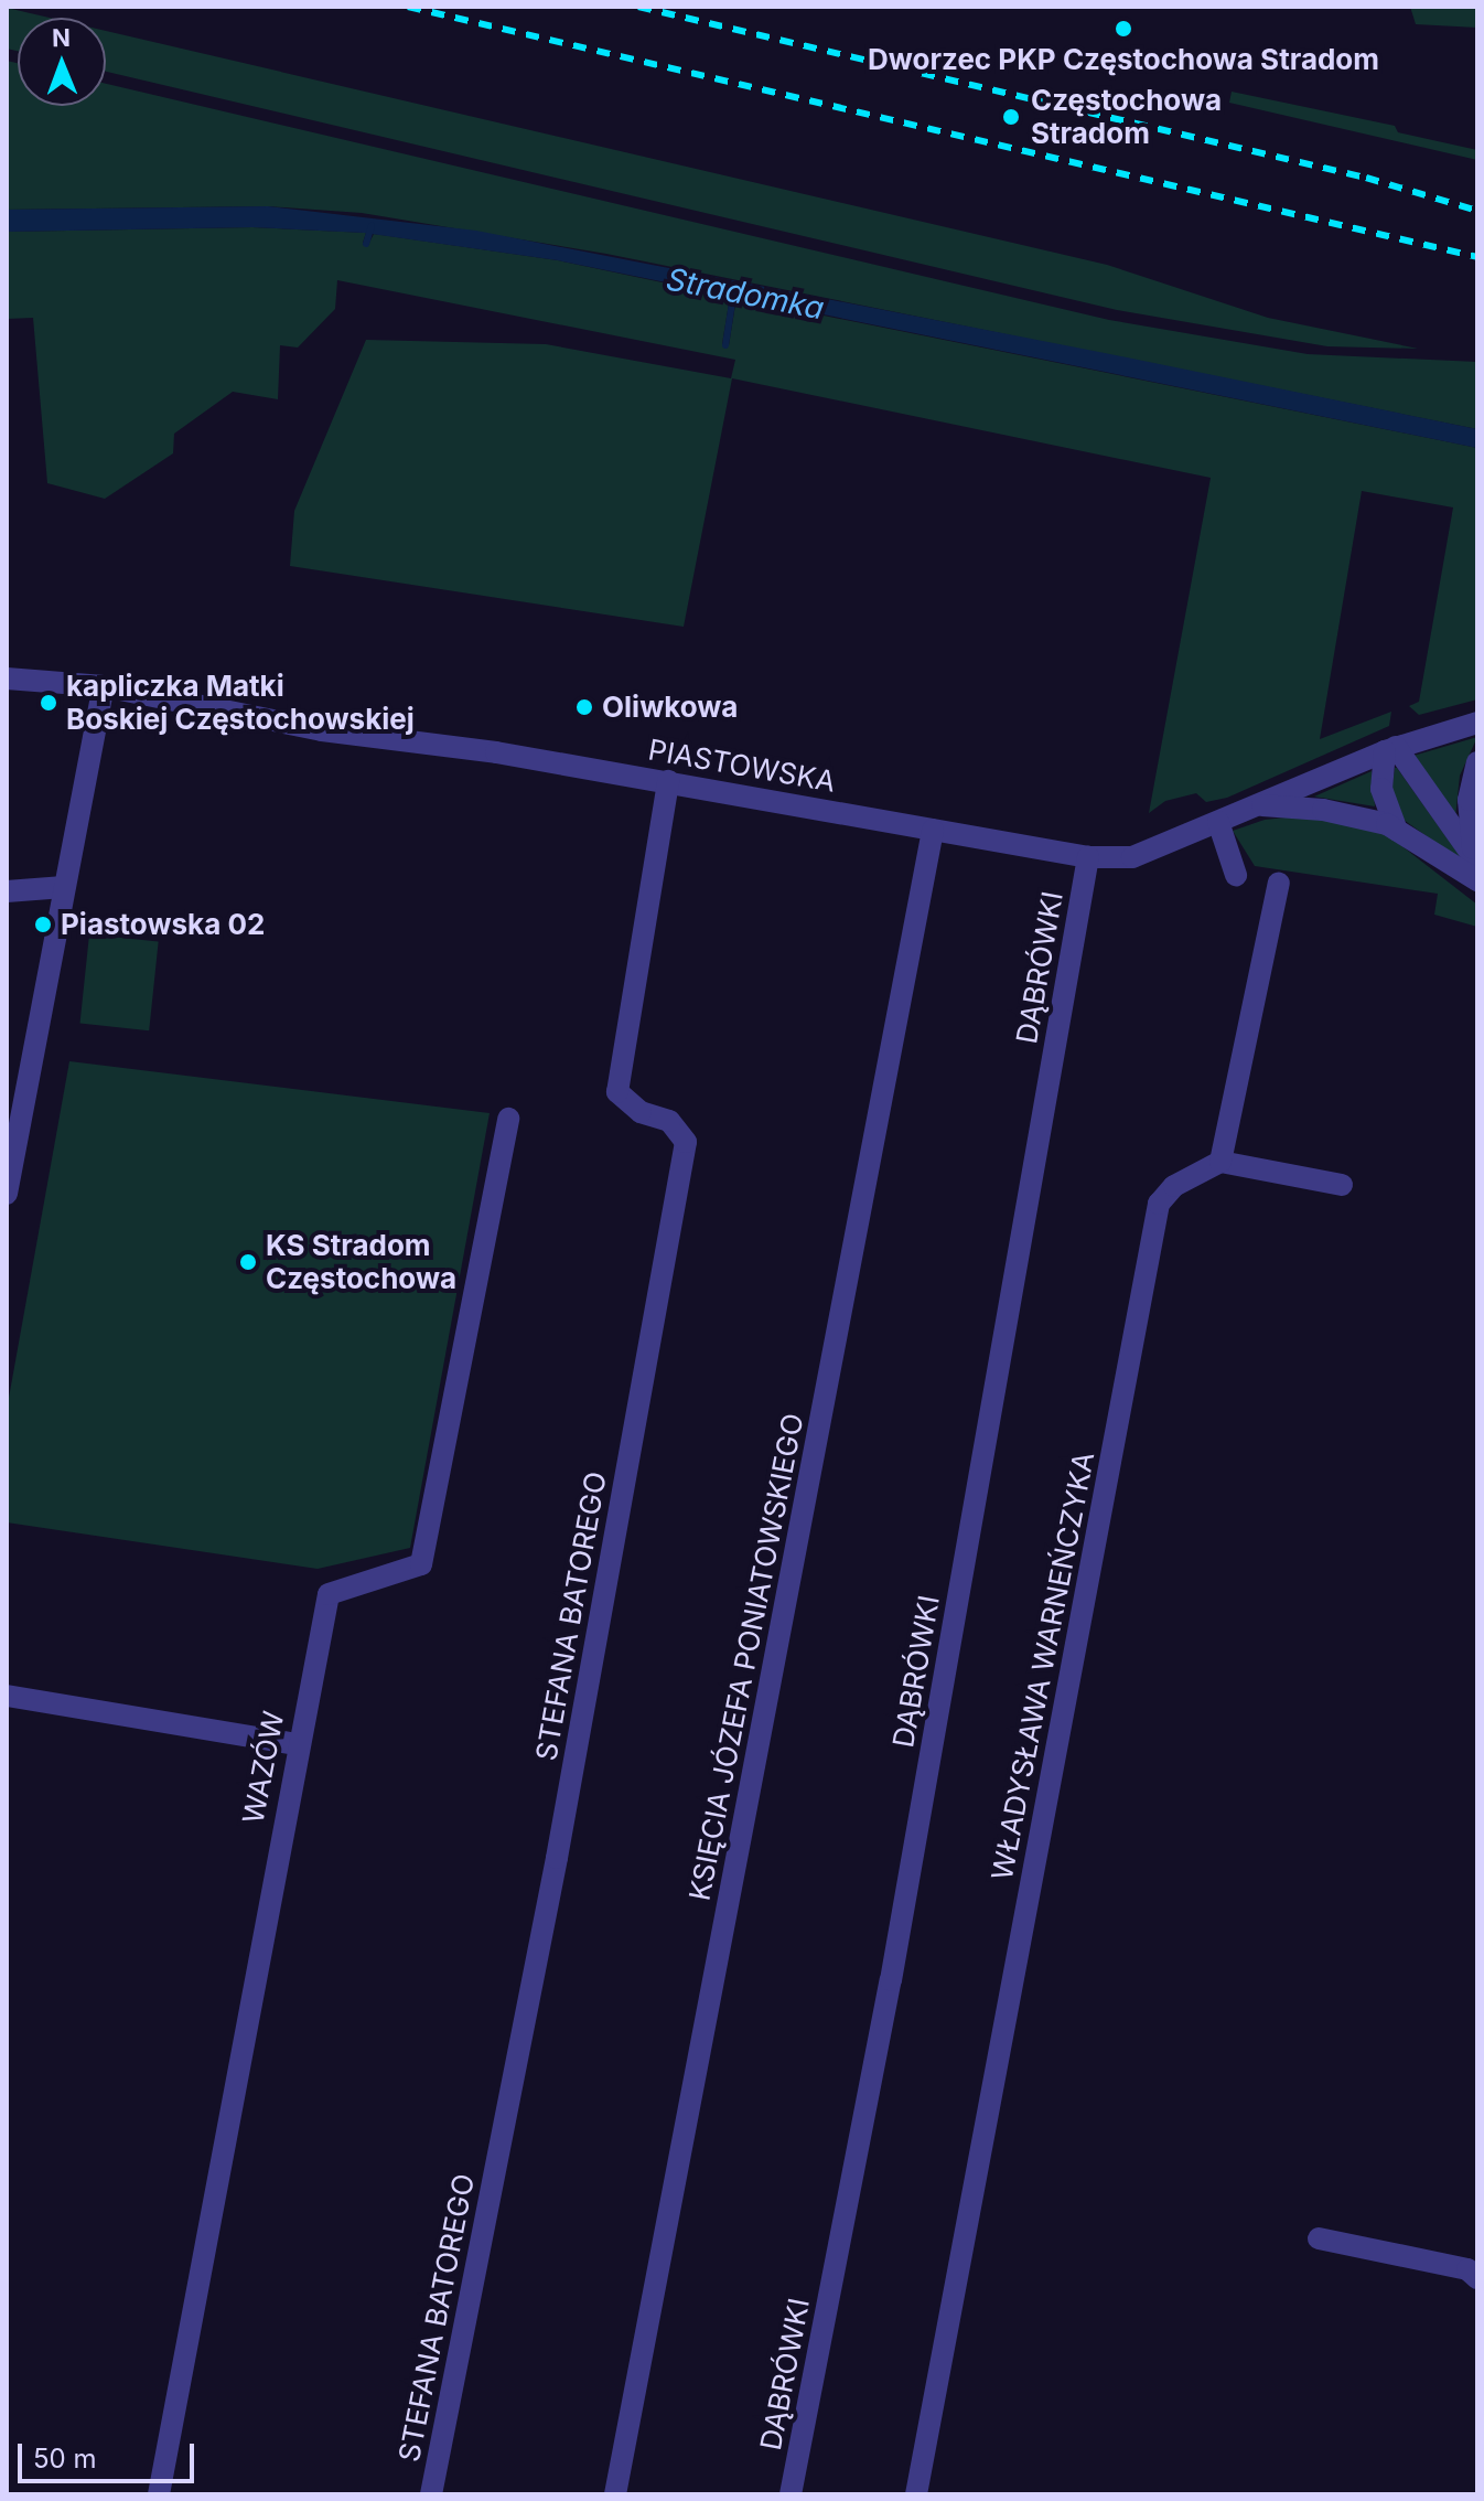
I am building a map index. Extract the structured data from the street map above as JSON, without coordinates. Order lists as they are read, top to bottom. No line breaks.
{"streets":{"street":["PIASTOWSKA","DĄBRÓWKI","STEFANA BATOREGO","KSIĘCIA JÓZEFA PONIATOWSKIEGO","WŁADYSŁAWA WARNEŃCZYKA","WAZÓW"]},"crossings":[["PIASTOWSKA","DĄBRÓWKI"],["PIASTOWSKA","STEFANA BATOREGO"],["PIASTOWSKA","KSIĘCIA JÓZEFA PONIATOWSKIEGO"]],"water":["Stradomka"],"places":["Dworzec PKP Częstochowa Stradom","Częstochowa Stradom","kapliczka Matki Boskiej Częstochowskiej","Oliwkowa","Piastowska 02","KS Stradom Częstochowa"],"scale_bar":"50 m","north":"top"}
